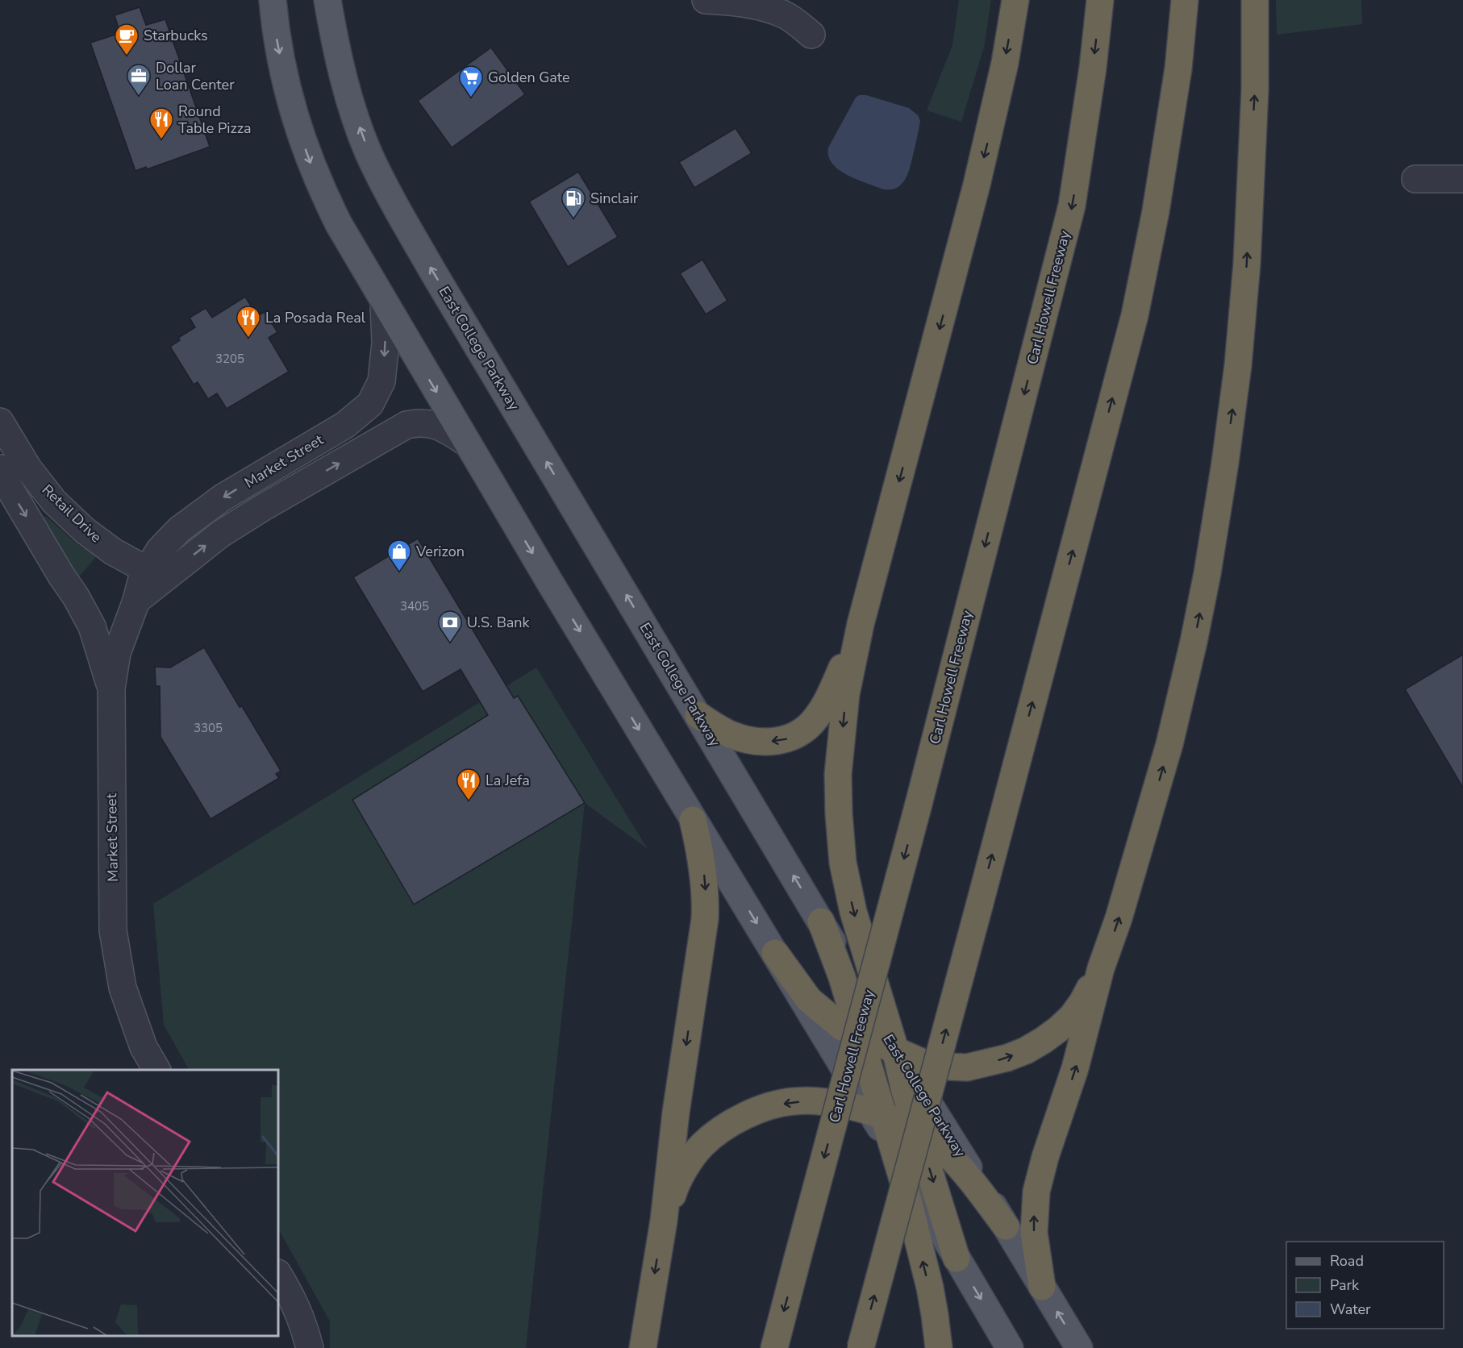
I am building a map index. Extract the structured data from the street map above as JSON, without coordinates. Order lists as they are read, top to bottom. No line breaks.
{"streets":{"highway":["Carl Howell Freeway"],"main road":["East College Parkway"],"street":["Market Street","Retail Drive"]},"crossings":[["Market Street","Retail Drive"]],"places":{"cafe":["Starbucks"],"office":["Dollar Loan Center"],"supermarket":["Golden Gate"],"restaurant":["Round Table Pizza","La Posada Real","La Jefa"],"fuel station":["Sinclair"],"shop":["Verizon"],"bank":["U.S. Bank"]},"house_numbers":["3205","3405","3305"],"legend":["Road","Park","Water"]}
